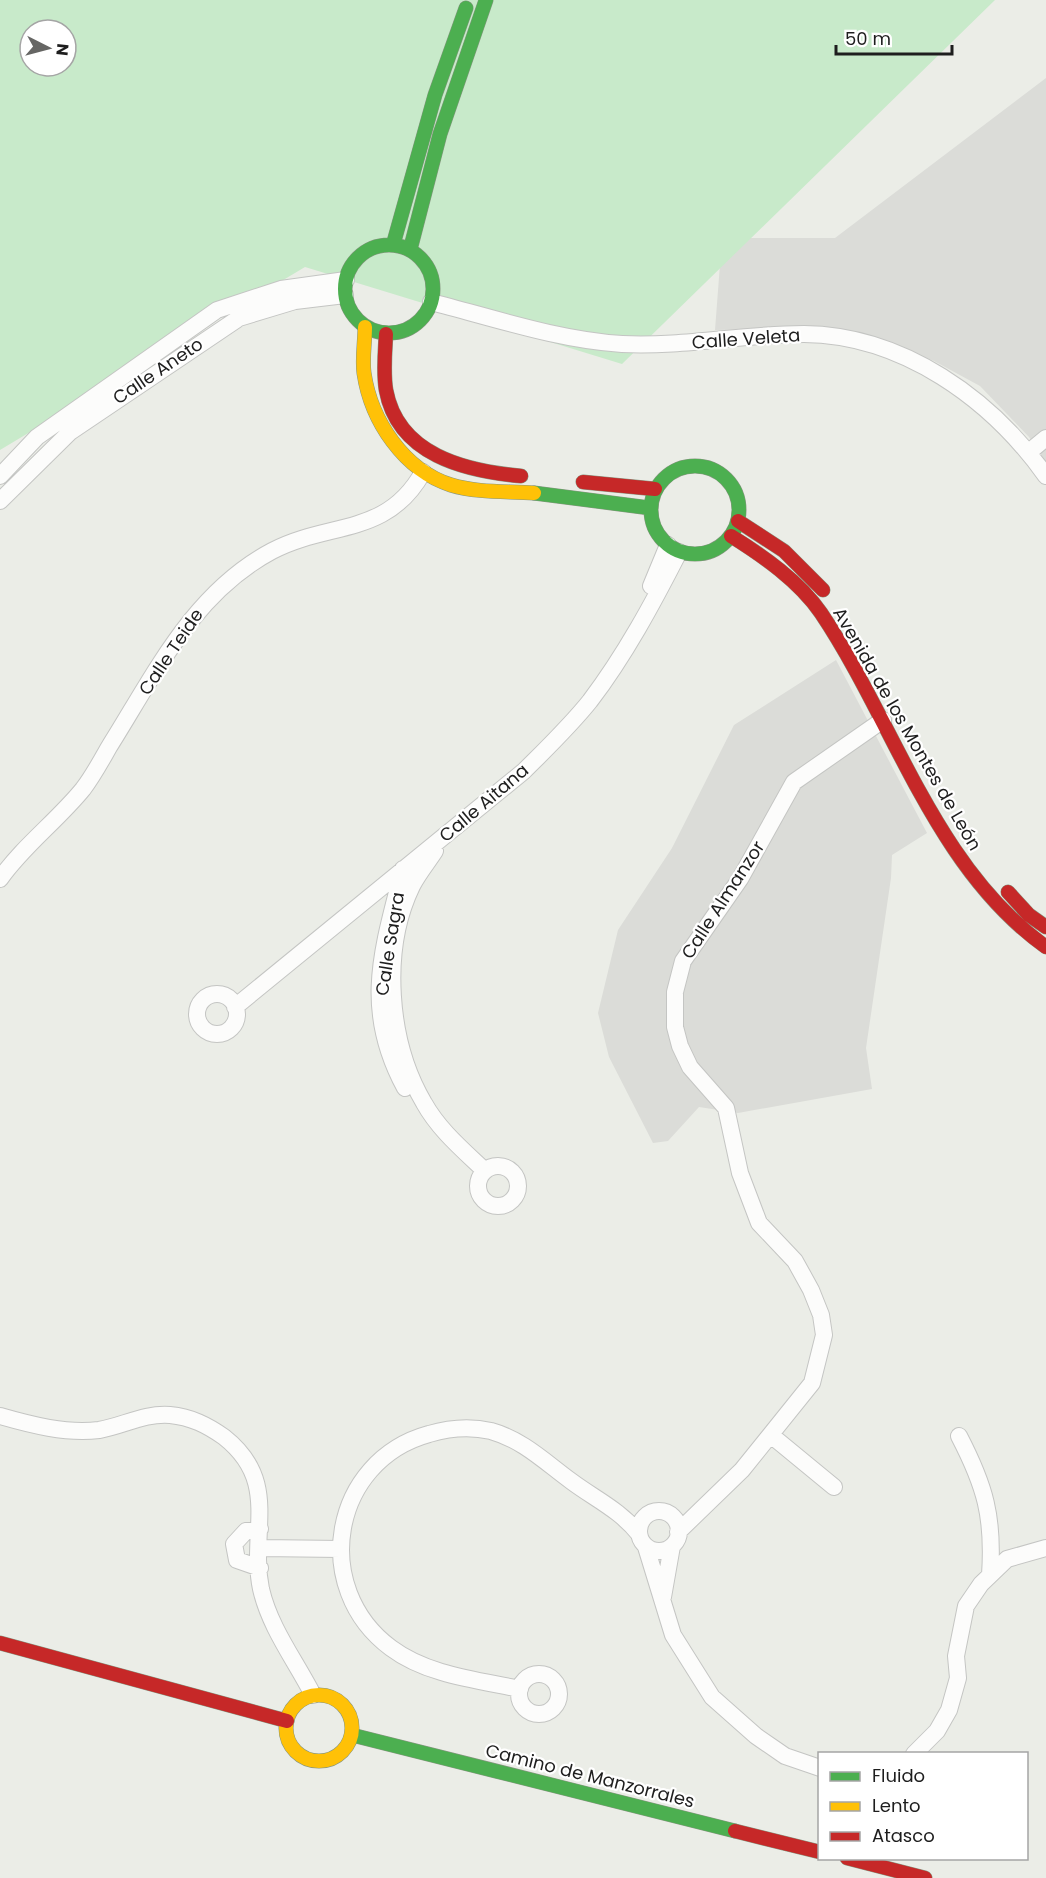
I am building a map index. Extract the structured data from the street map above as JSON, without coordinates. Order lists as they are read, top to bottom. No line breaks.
{"streets":{"street":["Calle Veleta","Calle Aneto","Calle Teide","Avenida de los Montes de León","Calle Aitana","Calle Almanzor","Calle Sagra","Camino de Manzorrales"]},"crossings":[["Calle Veleta","Calle Aneto"],["Avenida de los Montes de León","Calle Aitana"],["Avenida de los Montes de León","Calle Almanzor"],["Calle Aitana","Calle Sagra"]],"legend":["Fluido","Lento","Atasco"],"scale_bar":"50 m","north":"right"}
